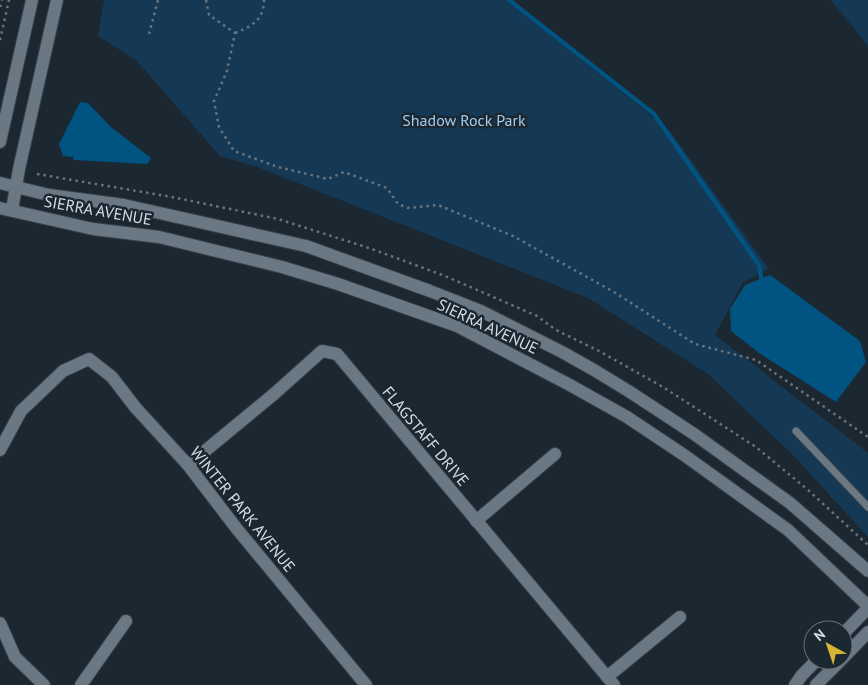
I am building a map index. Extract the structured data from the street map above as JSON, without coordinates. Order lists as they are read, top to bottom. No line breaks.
{"streets":{"street":["SIERRA AVENUE","FLAGSTAFF DRIVE","WINTER PARK AVENUE"]},"crossings":[["FLAGSTAFF DRIVE","WINTER PARK AVENUE"]],"parks":["Shadow Rock Park"],"north":"top left"}
